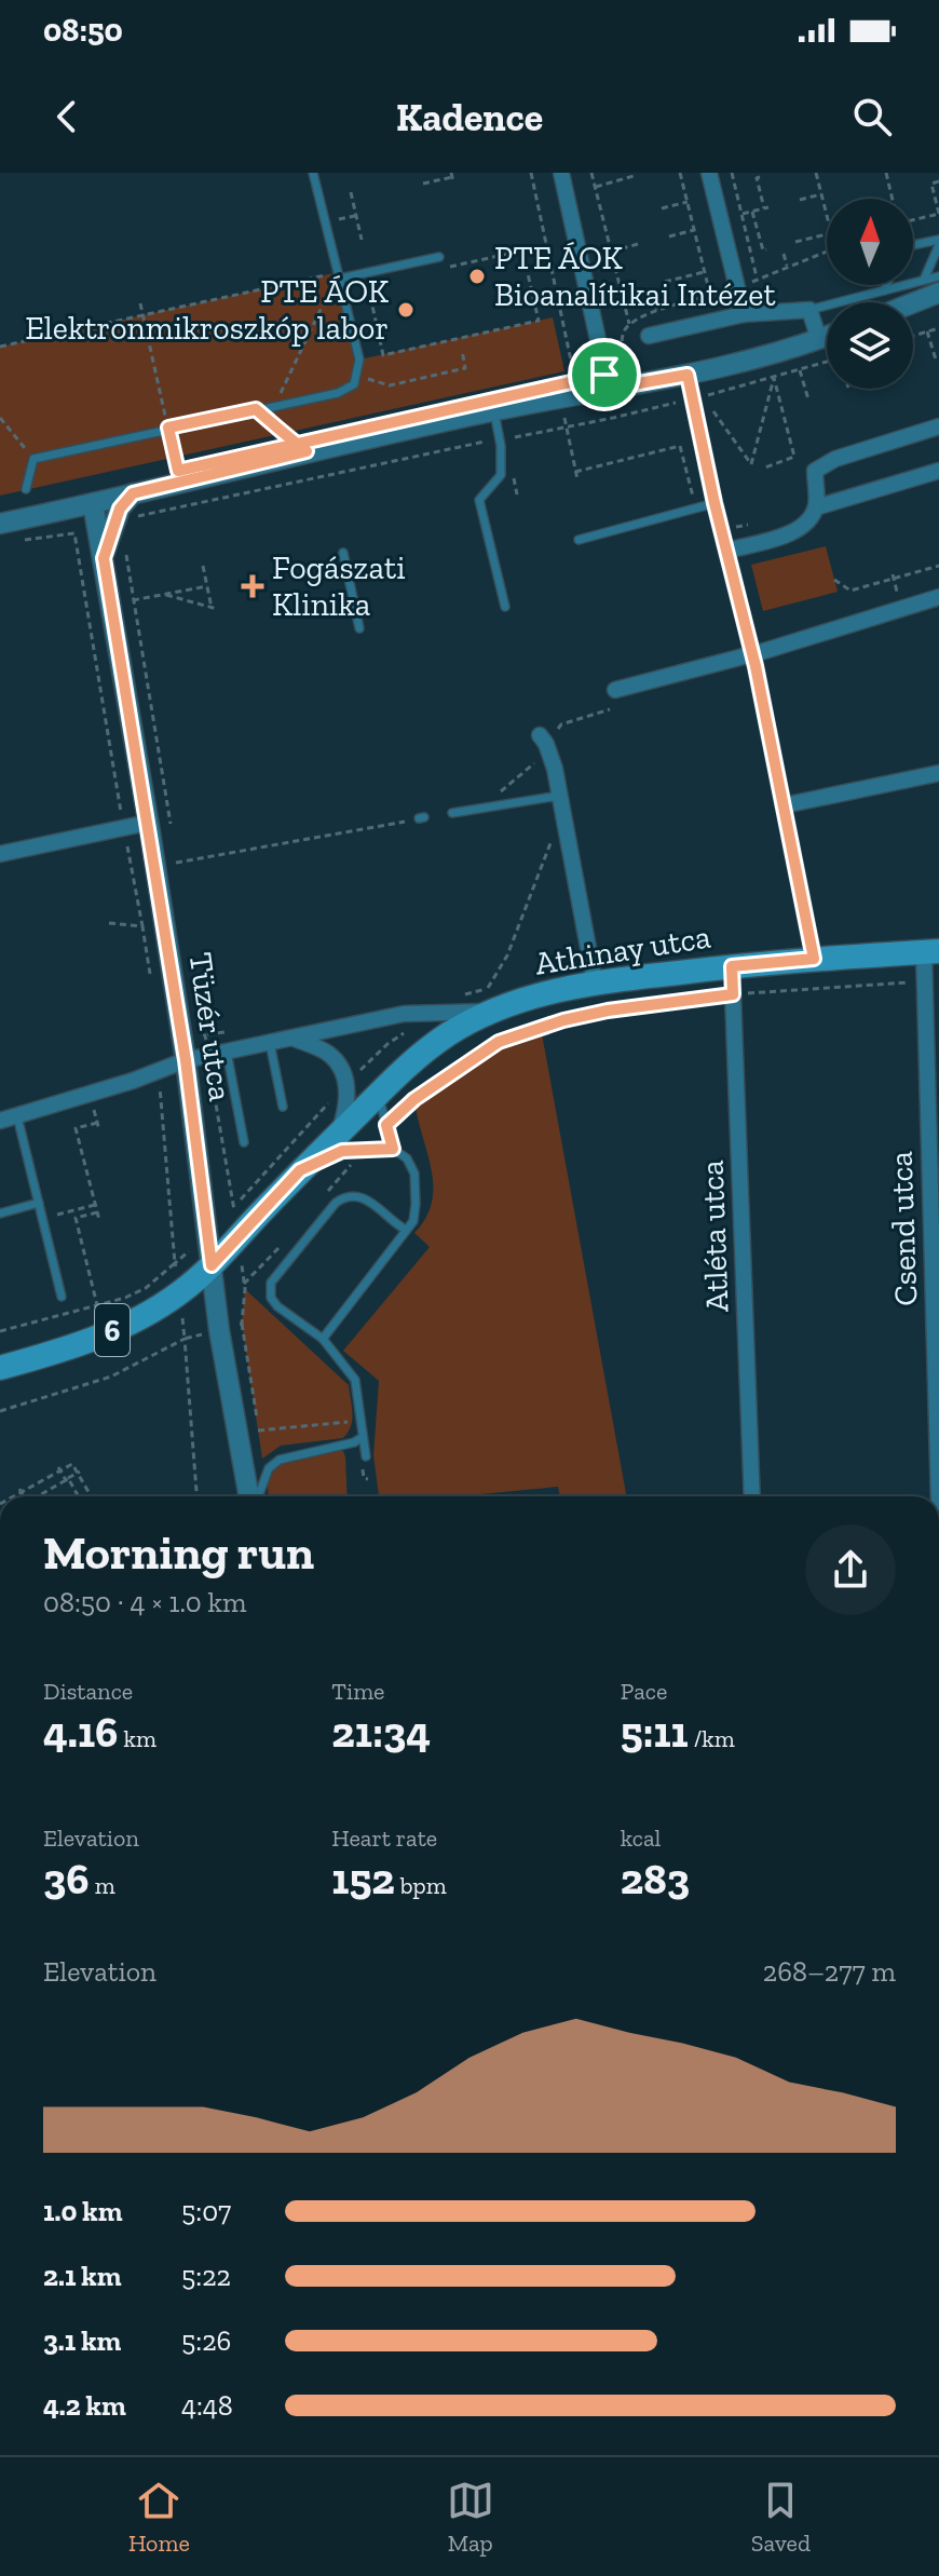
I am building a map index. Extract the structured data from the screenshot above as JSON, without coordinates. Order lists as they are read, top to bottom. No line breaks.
{"streets":{"main road":["Athinay utca","6"],"street":["Tüzér utca","Csend utca","Atléta utca"]},"crossings":[["Athinay utca","Tüzér utca"],["Athinay utca","Csend utca"],["Athinay utca","Atléta utca"],["Athinay utca","6"],["Tüzér utca","6"]],"places":{"other":["PTE ÁOK Bioanalítikai Intézet","PTE ÁOK Elektronmikroszkóp labor"],"health":["Fogászati Klinika"]},"north":"top","page":{"status":"08:50","header":"Kadence","heading":["Morning run","08:50 · 4 × 1.0 km"],"stats":[["Distance","4.16 km"],["Time","21:34"],["Pace","5:11 /km"],["Elevation","36 m"],["Heart rate","152 bpm"],["kcal","283"]],"chart":["Elevation","268–277 m"],"list":[{"name":"1.0 km","note":"5:07"},{"name":"2.1 km","note":"5:22"},{"name":"3.1 km","note":"5:26"},{"name":"4.2 km","note":"4:48"}],"tabs":["Home","Map","Saved"]}}
